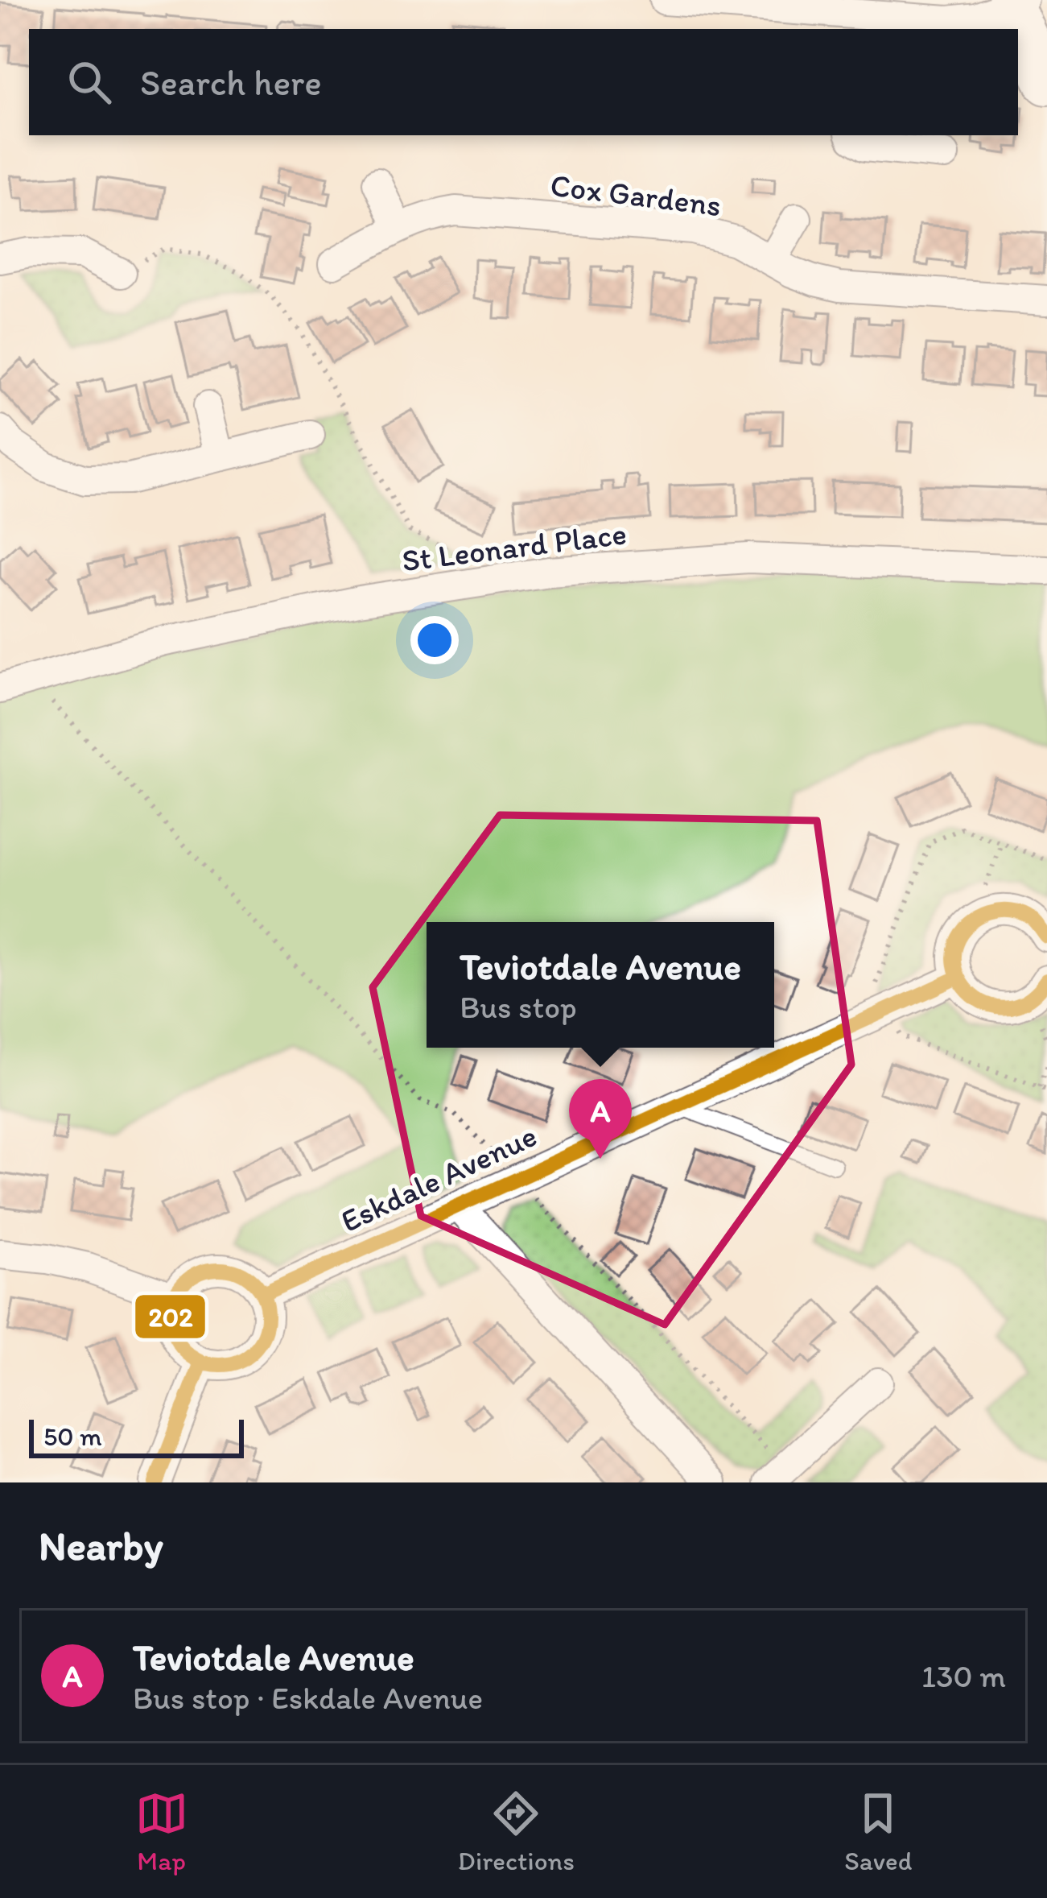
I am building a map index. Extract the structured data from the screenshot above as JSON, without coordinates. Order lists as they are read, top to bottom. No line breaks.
{"streets":{"street":["Cox Gardens","St Leonard Place","Eskdale Avenue"]},"lines":["transit line 202"],"scale_bar":"50 m","page":{"search":"Search here","popup":["Teviotdale Avenue","Bus stop"],"pins":"A","scale":"50 m","heading":"Nearby","list":[{"mark":"A","name":"Teviotdale Avenue","note":"Bus stop · Eskdale Avenue","value":"130 m"}],"nav":["Map","Directions","Saved"]}}
